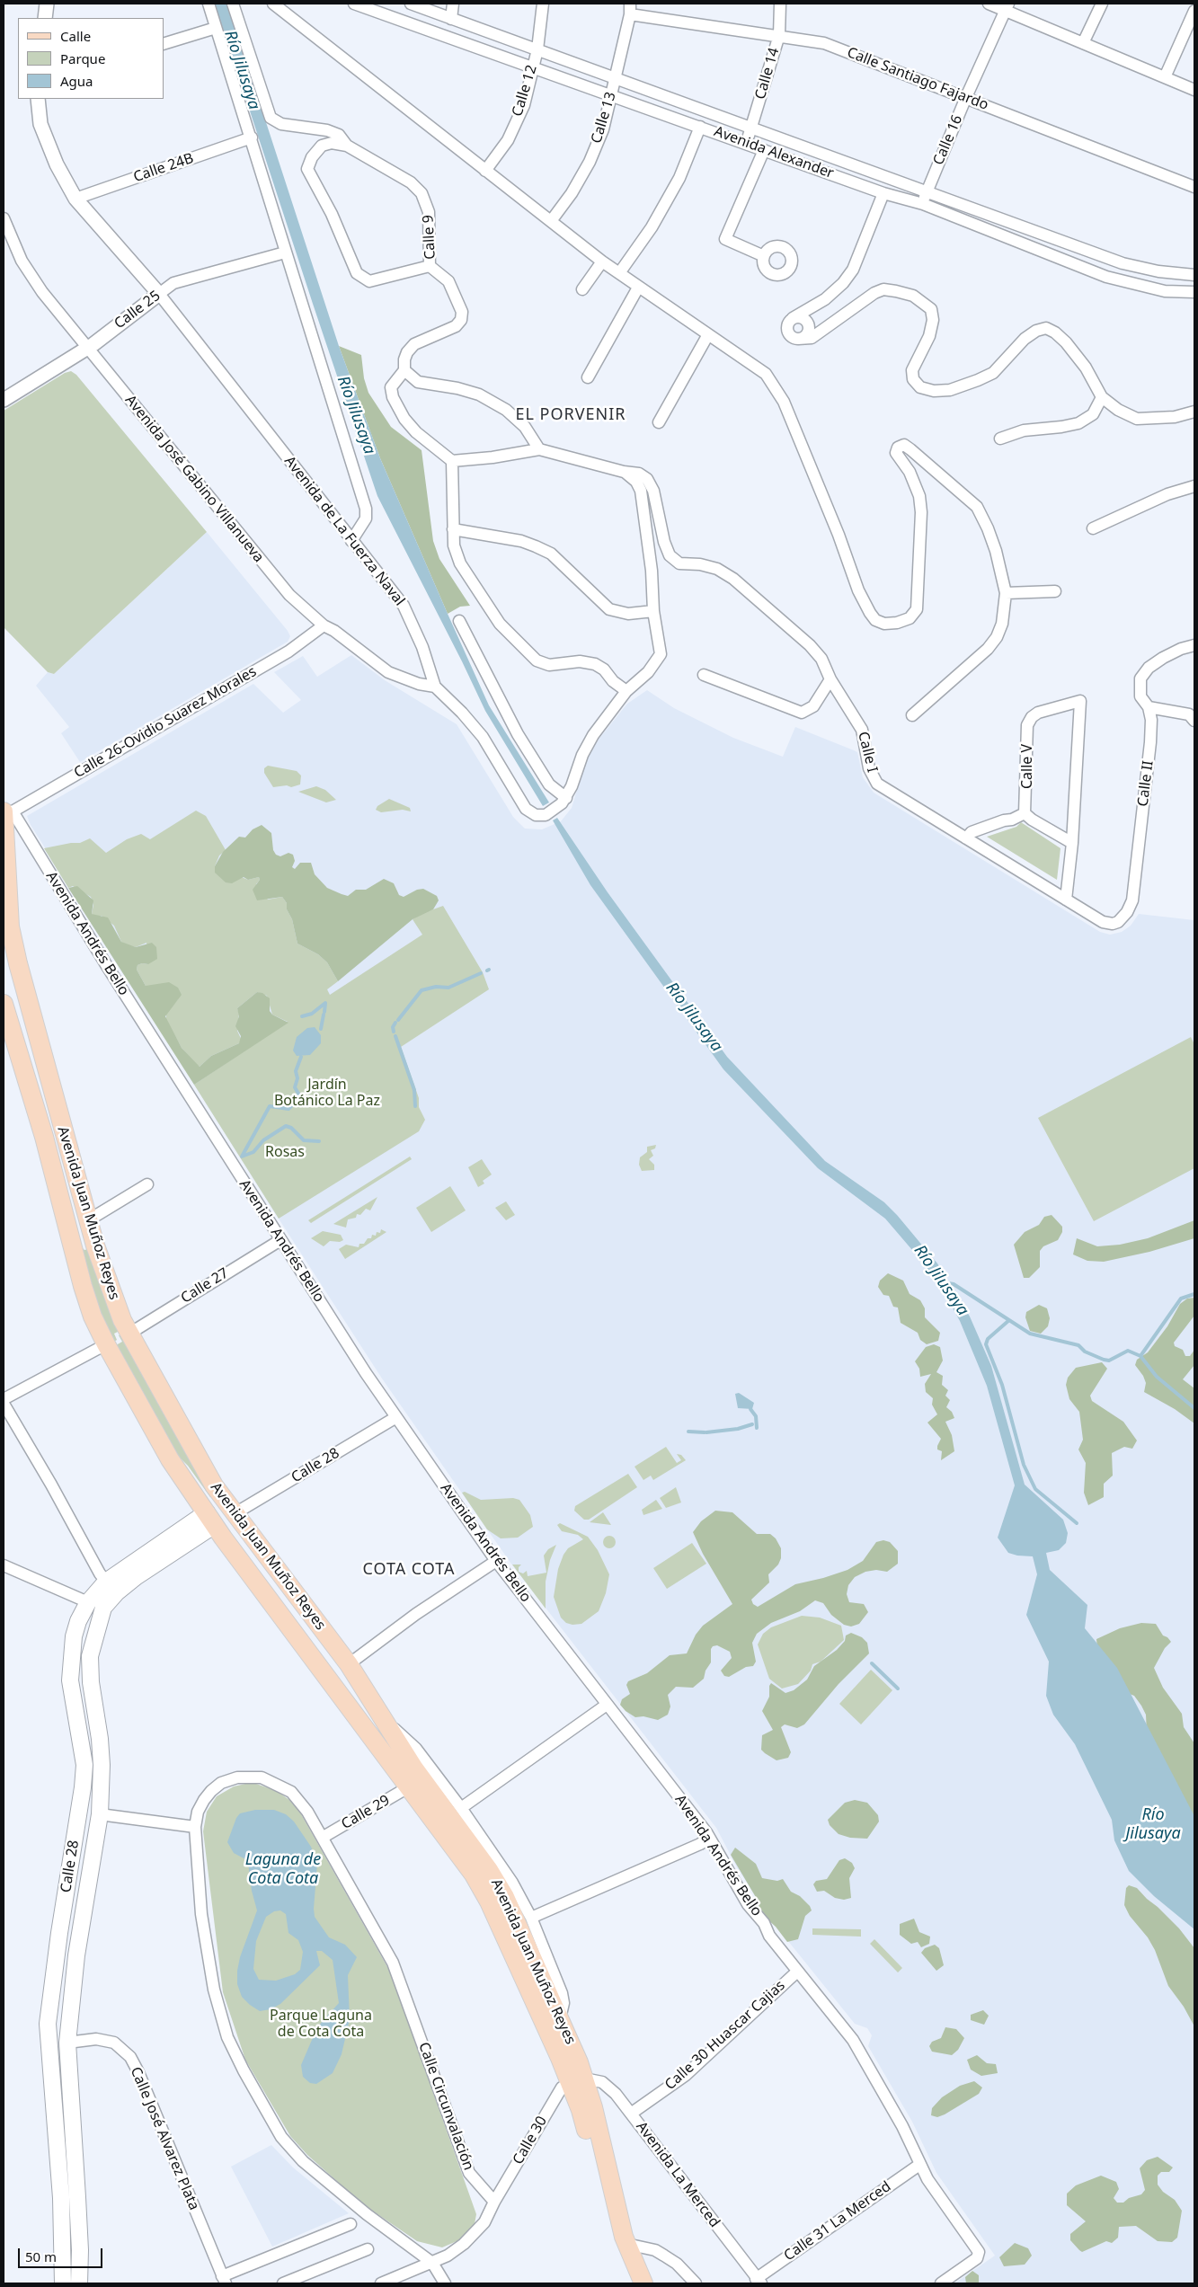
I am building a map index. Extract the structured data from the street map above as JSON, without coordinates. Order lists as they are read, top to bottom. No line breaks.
{"streets":{"main road":["Avenida Juan Muñoz Reyes","Calle 28"],"street":["Calle 14","Calle Santiago Fajardo","Calle 12","Calle 13","Calle 16","Avenida Alexander","Calle 24B","Calle 9","Calle 25","Avenida José Gabino Villanueva","Avenida de La Fuerza Naval","Calle 26-Ovidio Suarez Morales","Calle I","Calle V","Calle II","Avenida Andrés Bello","Calle 27","Calle 29","Calle 30 Huascar Cajias","Calle Circunvalación","Calle José Alvarez Plata","Calle 30","Avenida La Merced","Calle 31 La Merced"]},"crossings":[["Calle 14","Calle Santiago Fajardo"],["Calle 14","Avenida Alexander"],["Calle Santiago Fajardo","Calle 13"],["Calle Santiago Fajardo","Calle 16"],["Calle 12","Avenida Alexander"],["Calle 13","Avenida Alexander"],["Calle 16","Avenida Alexander"],["Calle 24B","Avenida de La Fuerza Naval"],["Calle 25","Avenida José Gabino Villanueva"],["Calle 25","Avenida de La Fuerza Naval"],["Avenida José Gabino Villanueva","Avenida de La Fuerza Naval"],["Avenida José Gabino Villanueva","Calle 26-Ovidio Suarez Morales"],["Avenida de La Fuerza Naval","Calle I"],["Calle 26-Ovidio Suarez Morales","Avenida Andrés Bello"],["Calle 26-Ovidio Suarez Morales","Avenida Juan Muñoz Reyes"],["Calle I","Calle II"],["Avenida Andrés Bello","Avenida Juan Muñoz Reyes"],["Avenida Andrés Bello","Calle 27"],["Avenida Andrés Bello","Calle 28"],["Avenida Andrés Bello","Calle 30 Huascar Cajias"],["Avenida Andrés Bello","Calle 31 La Merced"],["Avenida Juan Muñoz Reyes","Calle 27"],["Avenida Juan Muñoz Reyes","Calle 28"],["Avenida Juan Muñoz Reyes","Calle 29"],["Avenida Juan Muñoz Reyes","Calle 30"],["Avenida Juan Muñoz Reyes","Avenida La Merced"],["Calle 28","Calle José Alvarez Plata"],["Calle 29","Calle Circunvalación"],["Calle 30 Huascar Cajias","Avenida La Merced"],["Calle Circunvalación","Calle 30"],["Calle 30","Avenida La Merced"],["Avenida La Merced","Calle 31 La Merced"]],"districts":["EL PORVENIR","COTA COTA"],"water":["Río Jilusaya","Laguna de Cota Cota"],"parks":["Jardín Botánico La Paz","Rosas","Parque Laguna de Cota Cota"],"legend":["Calle","Parque","Agua"],"scale_bar":"50 m"}
